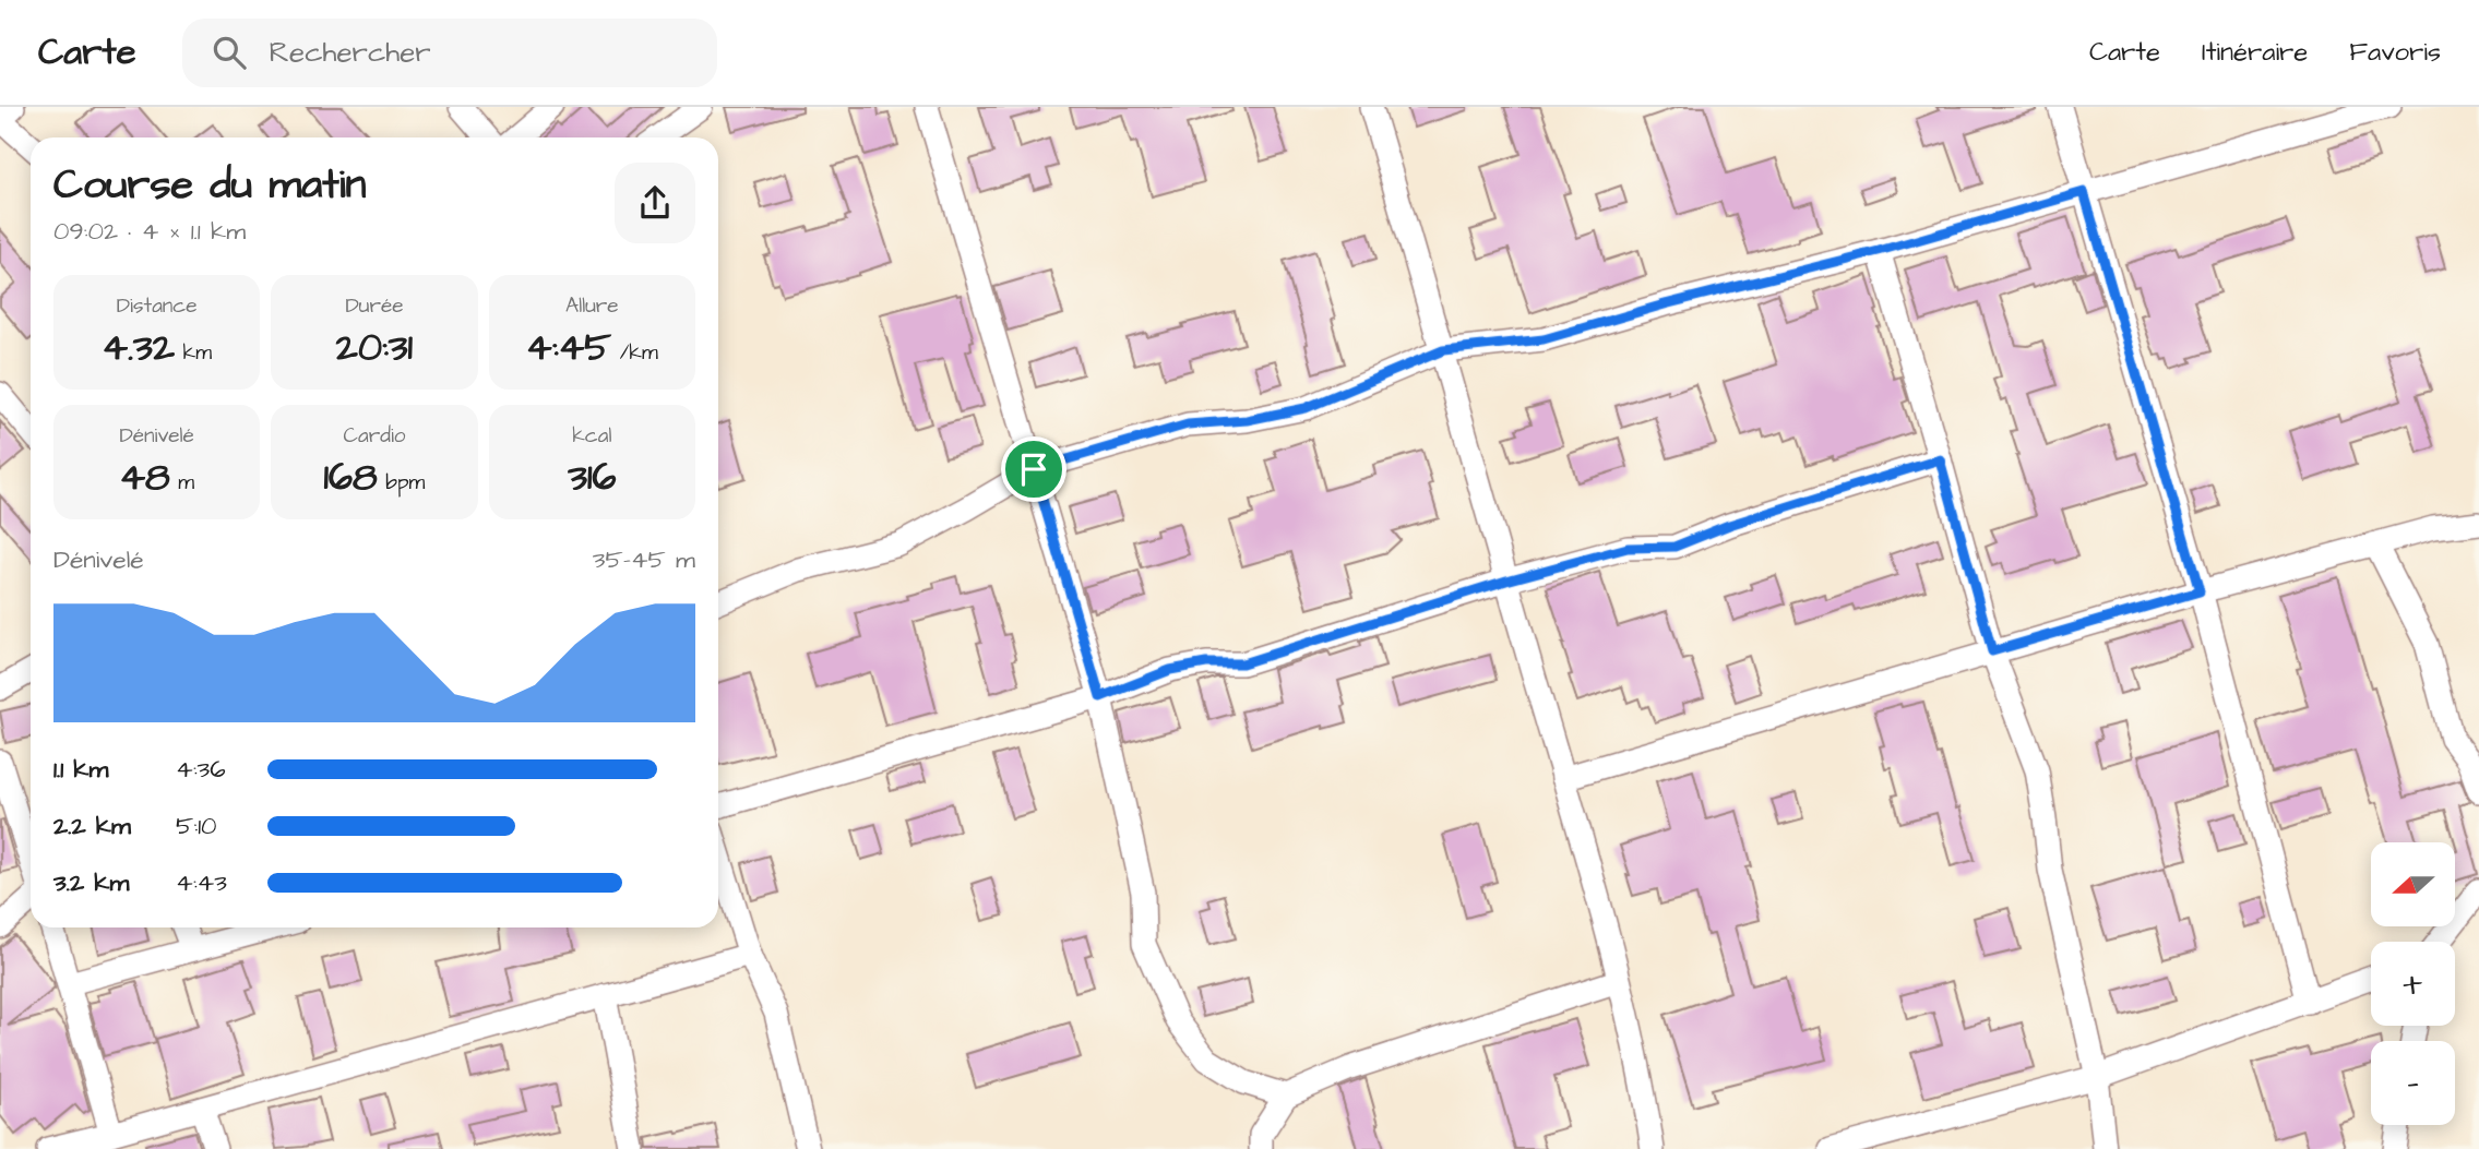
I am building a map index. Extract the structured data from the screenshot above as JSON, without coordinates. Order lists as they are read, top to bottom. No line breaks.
{"north":"left","page":{"header":"Carte","search":"Rechercher","nav":["Carte","Itinéraire","Favoris"],"heading":["Course du matin","09:02 · 4 × 1.1 km"],"stats":[["Distance","4.32 km"],["Durée","20:31"],["Allure","4:45 /km"],["Dénivelé","48 m"],["Cardio","168 bpm"],["kcal","316"]],"chart":["Dénivelé","35–45 m"],"list":[{"name":"1.1 km","note":"4:36"},{"name":"2.2 km","note":"5:10"},{"name":"3.2 km","note":"4:43"}],"map_buttons":["+","−"]}}
